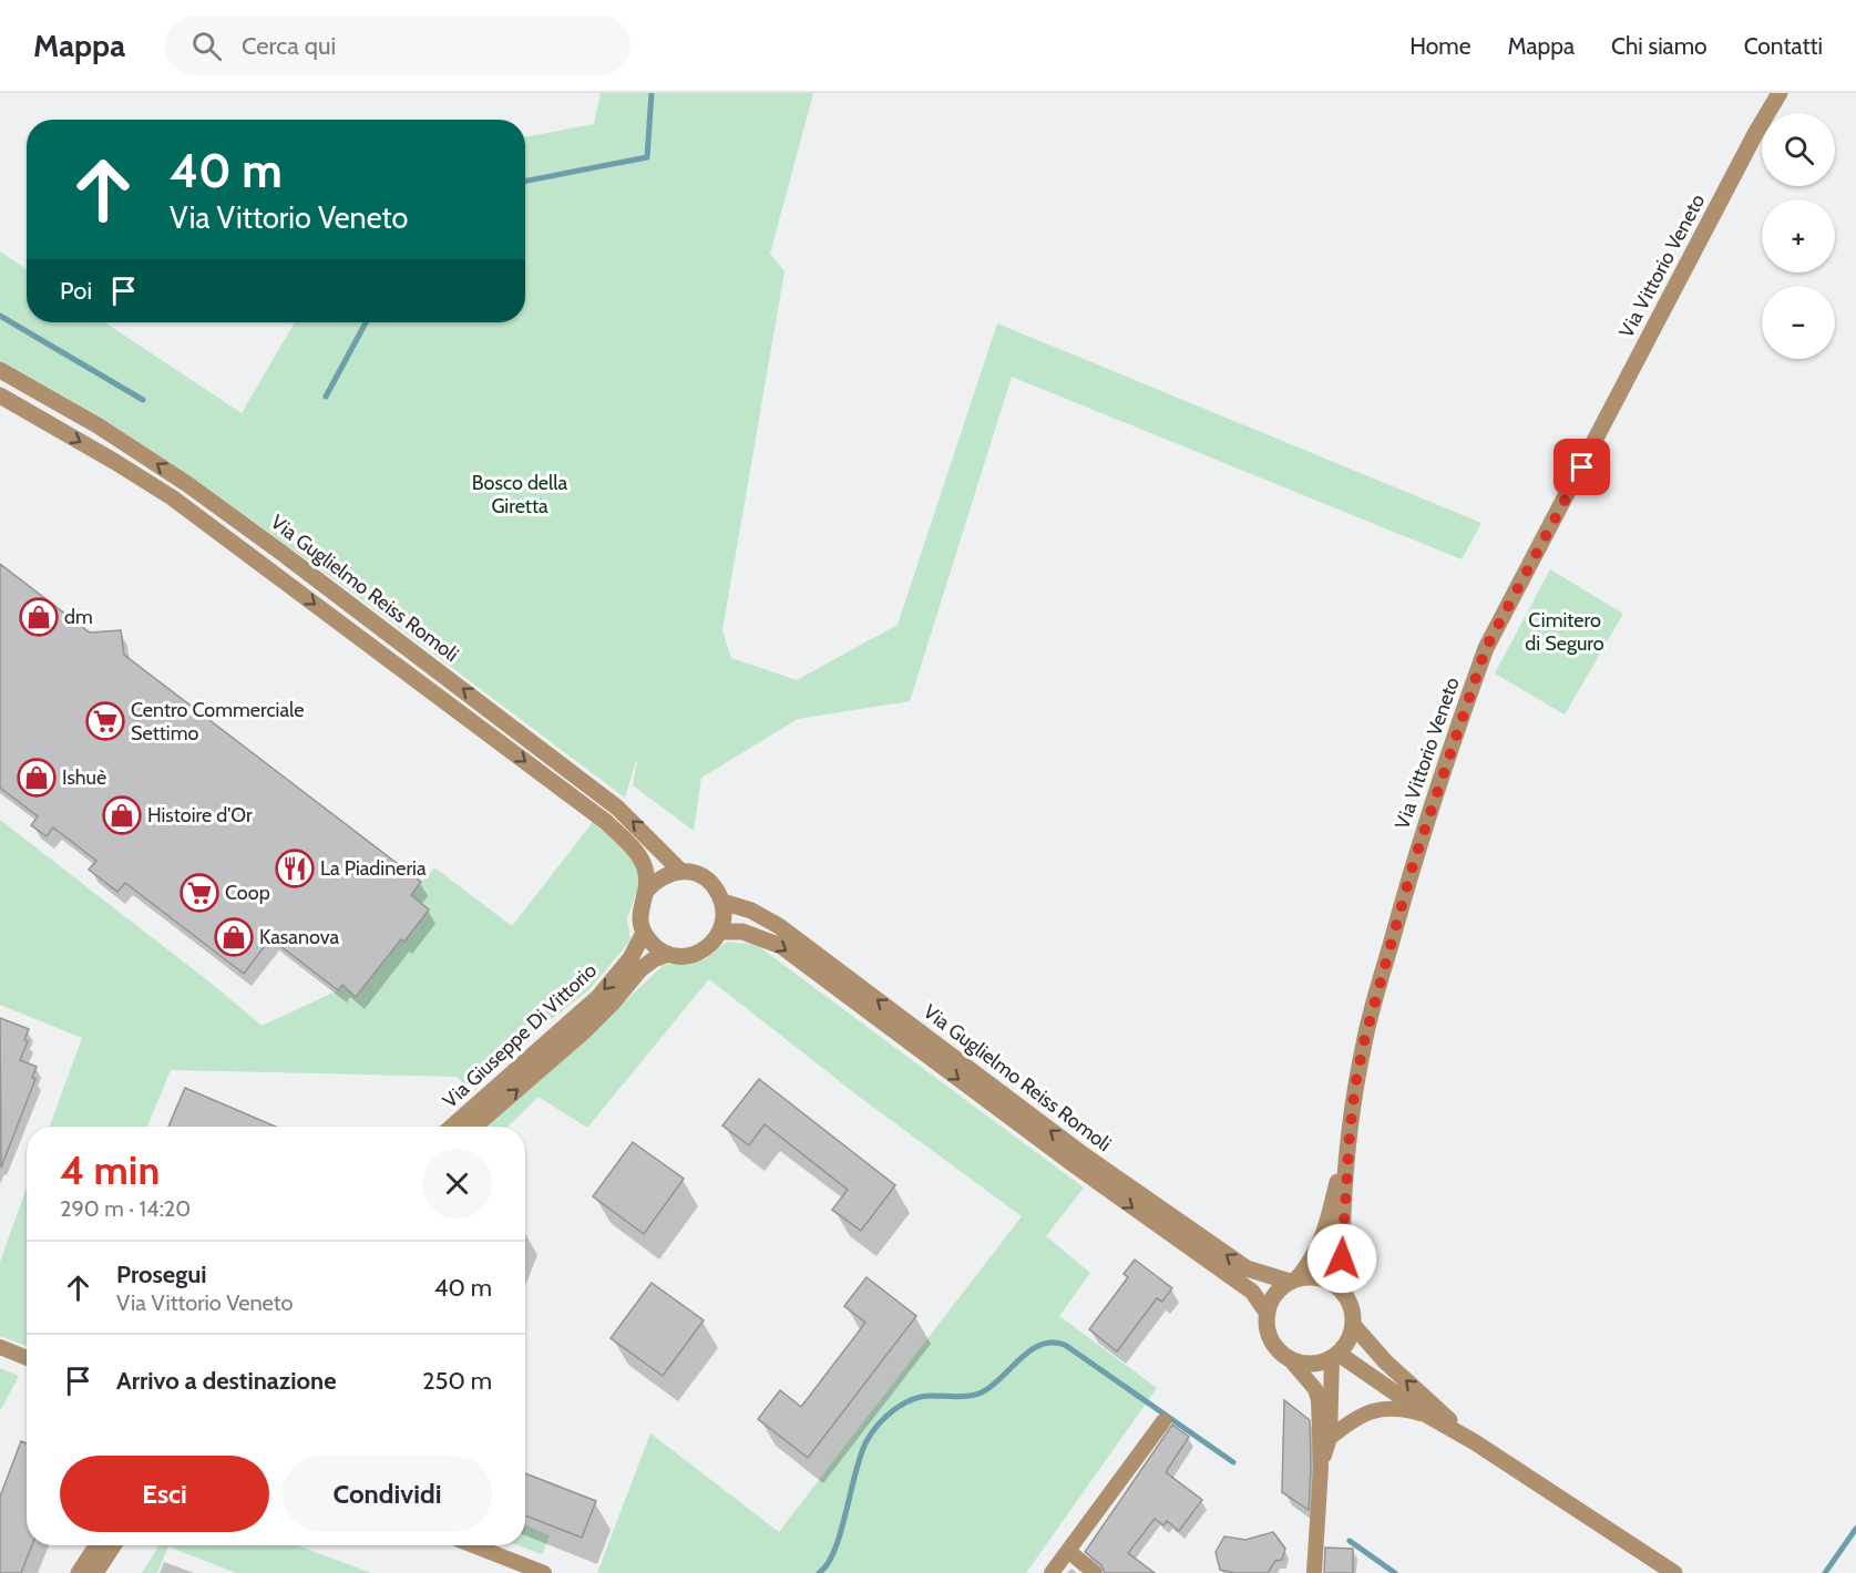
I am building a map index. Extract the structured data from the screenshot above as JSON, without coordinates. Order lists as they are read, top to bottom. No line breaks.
{"streets":{"street":["Via Vittorio Veneto","Via Guglielmo Reiss Romoli","Via Giuseppe Di Vittorio"]},"crossings":[["Via Guglielmo Reiss Romoli","Via Giuseppe Di Vittorio"]],"parks":["Bosco della Giretta","Cimitero di Seguro"],"places":{"shop":["dm","Ishuè","Histoire d'Or","Kasanova"],"supermarket":["Centro Commerciale Settimo","Coop"],"restaurant":["La Piadineria"]},"page":{"header":"Mappa","search":"Cerca qui","nav":["Home","Mappa","Chi siamo","Contatti"],"map_buttons":["+","−"],"turn":["40 m","Via Vittorio Veneto"],"then":"Poi","heading":["4 min","290 m · 14:20"],"list":[{"name":"Prosegui","note":"Via Vittorio Veneto","value":"40 m"},{"name":"Arrivo a destinazione","value":"250 m"}],"buttons":["Esci","Condividi"]}}
